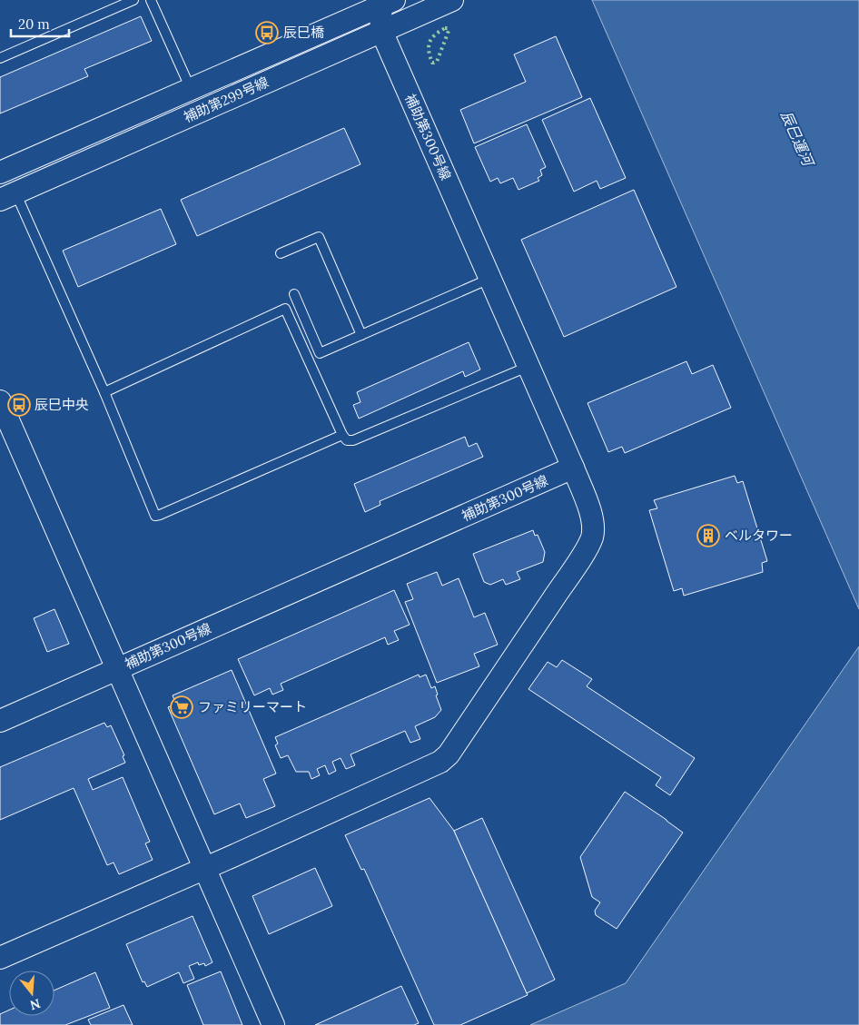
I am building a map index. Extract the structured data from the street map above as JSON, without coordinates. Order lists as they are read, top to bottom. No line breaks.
{"streets":{"street":["補助第299号線","補助第300号線"]},"crossings":[["補助第299号線","補助第300号線"]],"water":["辰巳運河"],"places":{"bus stop":["辰巳橋","辰巳中央"],"building":["ベルタワー"],"supermarket":["ファミリーマート"]},"scale_bar":"20 m","north":"bottom"}
